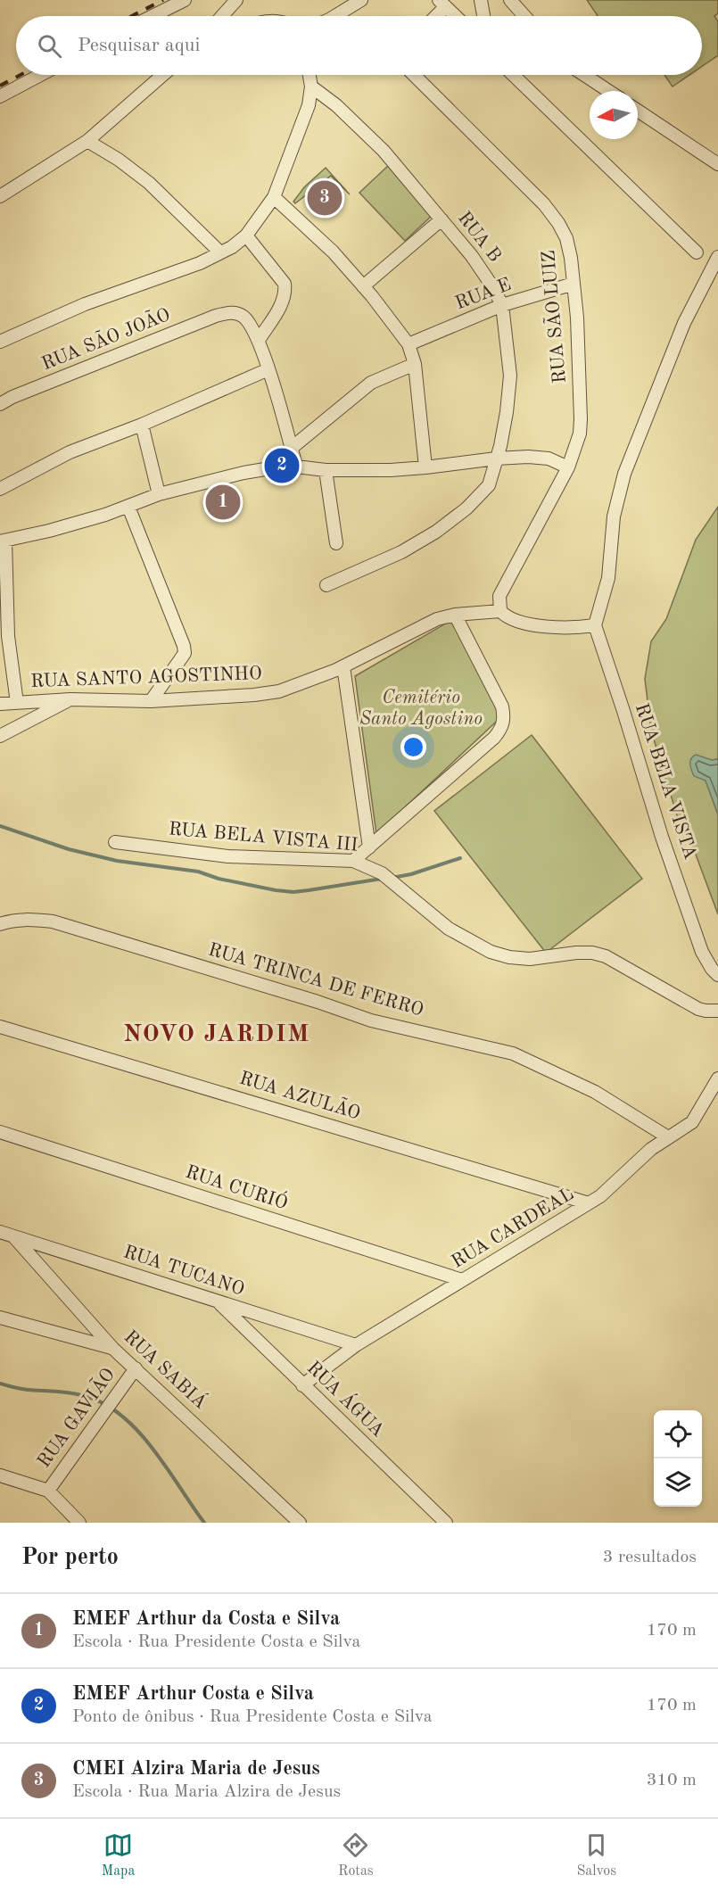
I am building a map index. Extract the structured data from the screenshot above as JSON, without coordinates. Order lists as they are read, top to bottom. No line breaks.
{"streets":{"street":["RUA B","RUA E","RUA SÃO LUIZ","RUA SÃO JOÃO","RUA SANTO AGOSTINHO","RUA BELA VISTA","RUA BELA VISTA III","RUA TRINCA DE FERRO","RUA AZULÃO","RUA CURIÓ","RUA CARDEAL","RUA TUCANO","RUA SABIÁ","RUA ÁGUA","RUA GAVIÃO"]},"crossings":[["RUA B","RUA E"],["RUA E","RUA SÃO LUIZ"],["RUA SÃO LUIZ","RUA SANTO AGOSTINHO"],["RUA SANTO AGOSTINHO","RUA BELA VISTA"],["RUA TRINCA DE FERRO","RUA CARDEAL"],["RUA AZULÃO","RUA CARDEAL"],["RUA CURIÓ","RUA CARDEAL"],["RUA CARDEAL","RUA TUCANO"],["RUA CARDEAL","RUA ÁGUA"],["RUA TUCANO","RUA SABIÁ"],["RUA TUCANO","RUA ÁGUA"],["RUA SABIÁ","RUA GAVIÃO"]],"districts":["NOVO JARDIM"],"parks":["Cemitério Santo Agostino"],"north":"left","page":{"search":"Pesquisar aqui","pins":["3","2","1"],"heading":["Por perto","3 resultados"],"list":[{"mark":"1","name":"EMEF Arthur da Costa e Silva","note":"Escola · Rua Presidente Costa e Silva","value":"170 m"},{"mark":"2","name":"EMEF Arthur Costa e Silva","note":"Ponto de ônibus · Rua Presidente Costa e Silva","value":"170 m"},{"mark":"3","name":"CMEI Alzira Maria de Jesus","note":"Escola · Rua Maria Alzira de Jesus","value":"310 m"}],"nav":["Mapa","Rotas","Salvos"]}}
